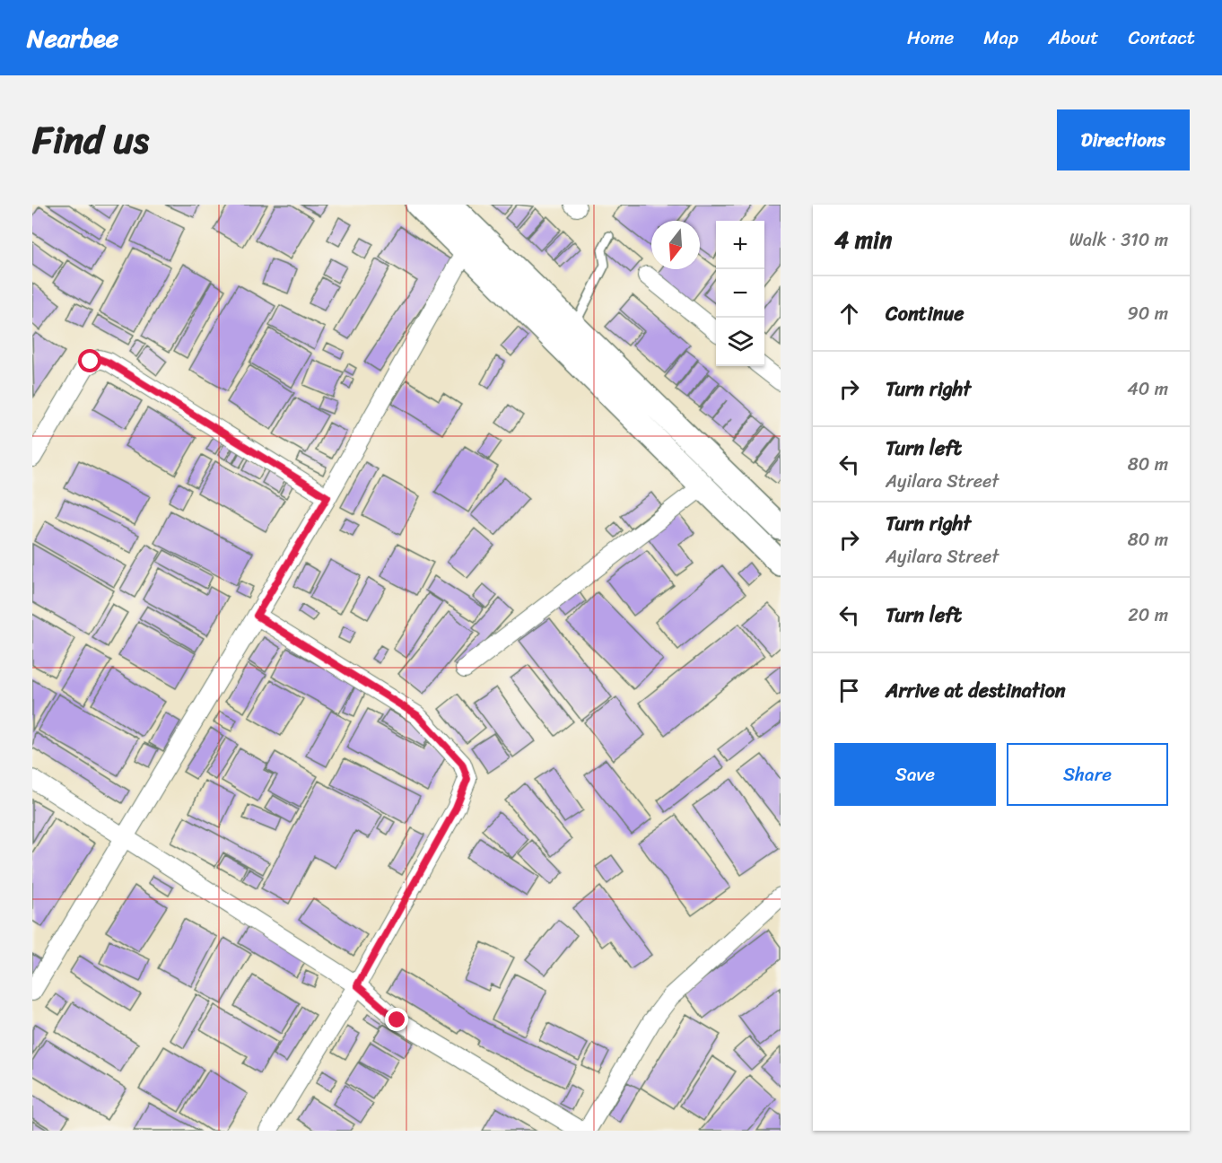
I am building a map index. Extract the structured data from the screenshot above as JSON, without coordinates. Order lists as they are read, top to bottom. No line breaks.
{"north":"bottom","page":{"header":"Nearbee","nav":["Home","Map","About","Contact"],"title":"Find us","buttons":["Directions",["Save","Share"]],"heading":["4 min","Walk · 310 m"],"map_buttons":["+","−"],"list":[["Continue","90 m"],["Turn right","40 m"],["Turn left","Ayilara Street","80 m"],["Turn right","Ayilara Street","80 m"],["Turn left","20 m"],"Arrive at destination"]}}
